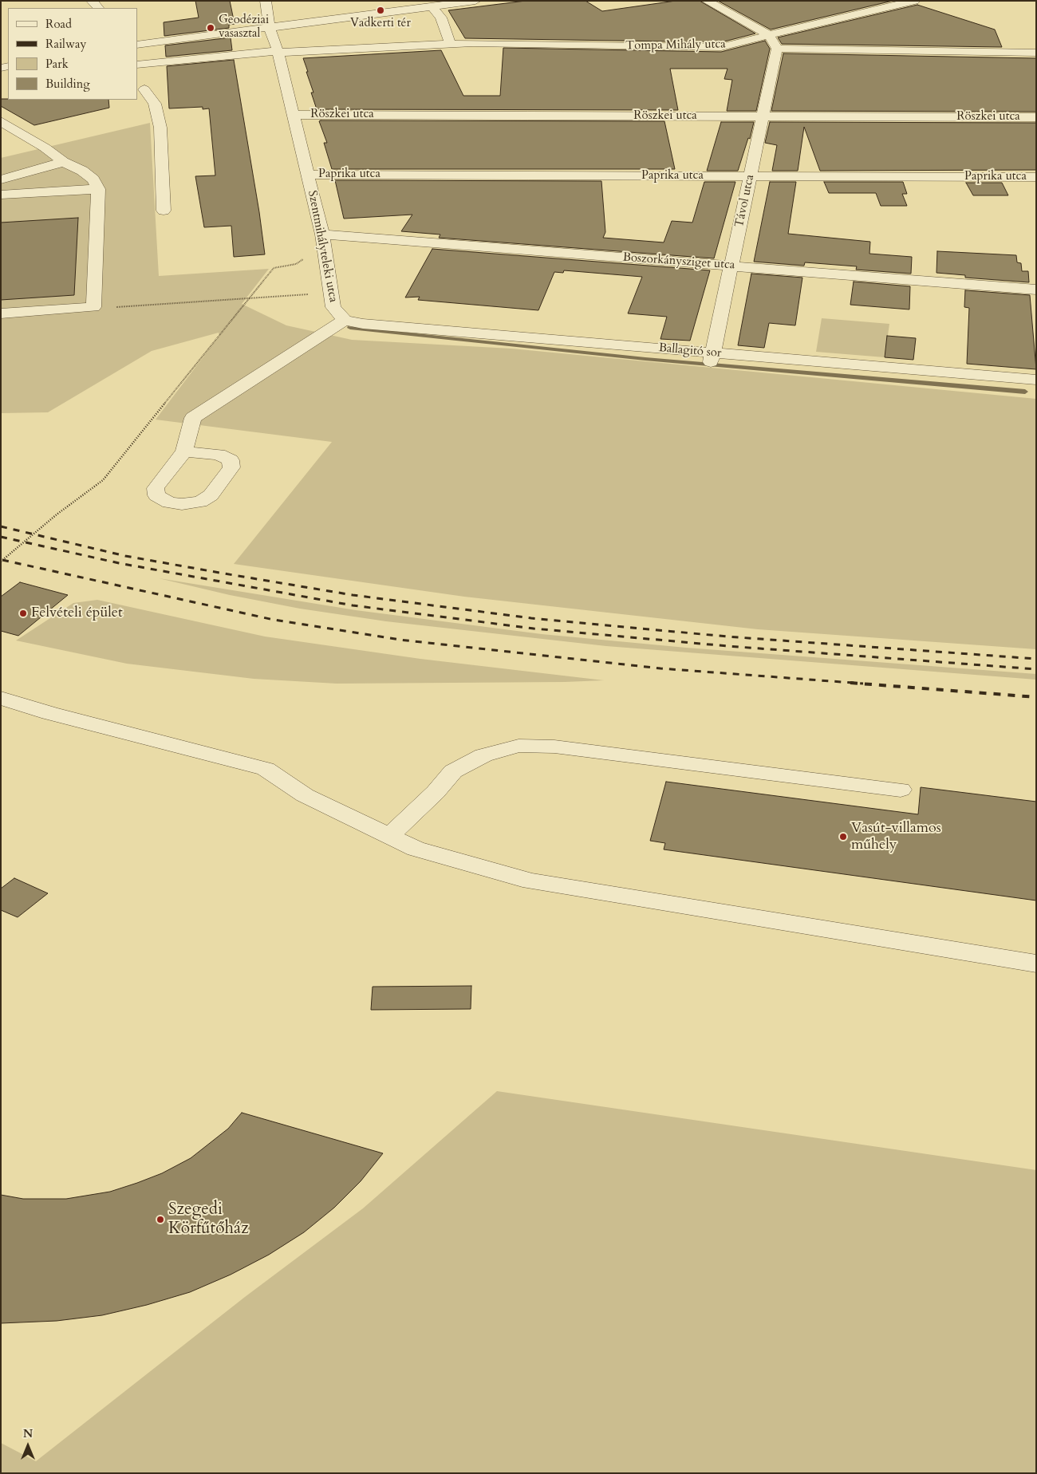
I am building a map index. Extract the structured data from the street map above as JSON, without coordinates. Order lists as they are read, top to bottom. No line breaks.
{"streets":{"street":["Tompa Mihály utca","Röszkei utca","Paprika utca","Távol utca","Szentmihályteleki utca","Boszorkánysziget utca","Ballagitó sor"]},"crossings":[["Röszkei utca","Távol utca"],["Röszkei utca","Szentmihályteleki utca"],["Paprika utca","Távol utca"],["Paprika utca","Szentmihályteleki utca"],["Távol utca","Boszorkánysziget utca"],["Távol utca","Ballagitó sor"],["Szentmihályteleki utca","Boszorkánysziget utca"],["Szentmihályteleki utca","Ballagitó sor"]],"places":["Vadkerti tér","Geodéziai vasasztal","Felvételi épület","Vasút-villamos műhely","Szegedi Körfűtőház"],"legend":["Road","Railway","Park","Building"],"north":"top"}
